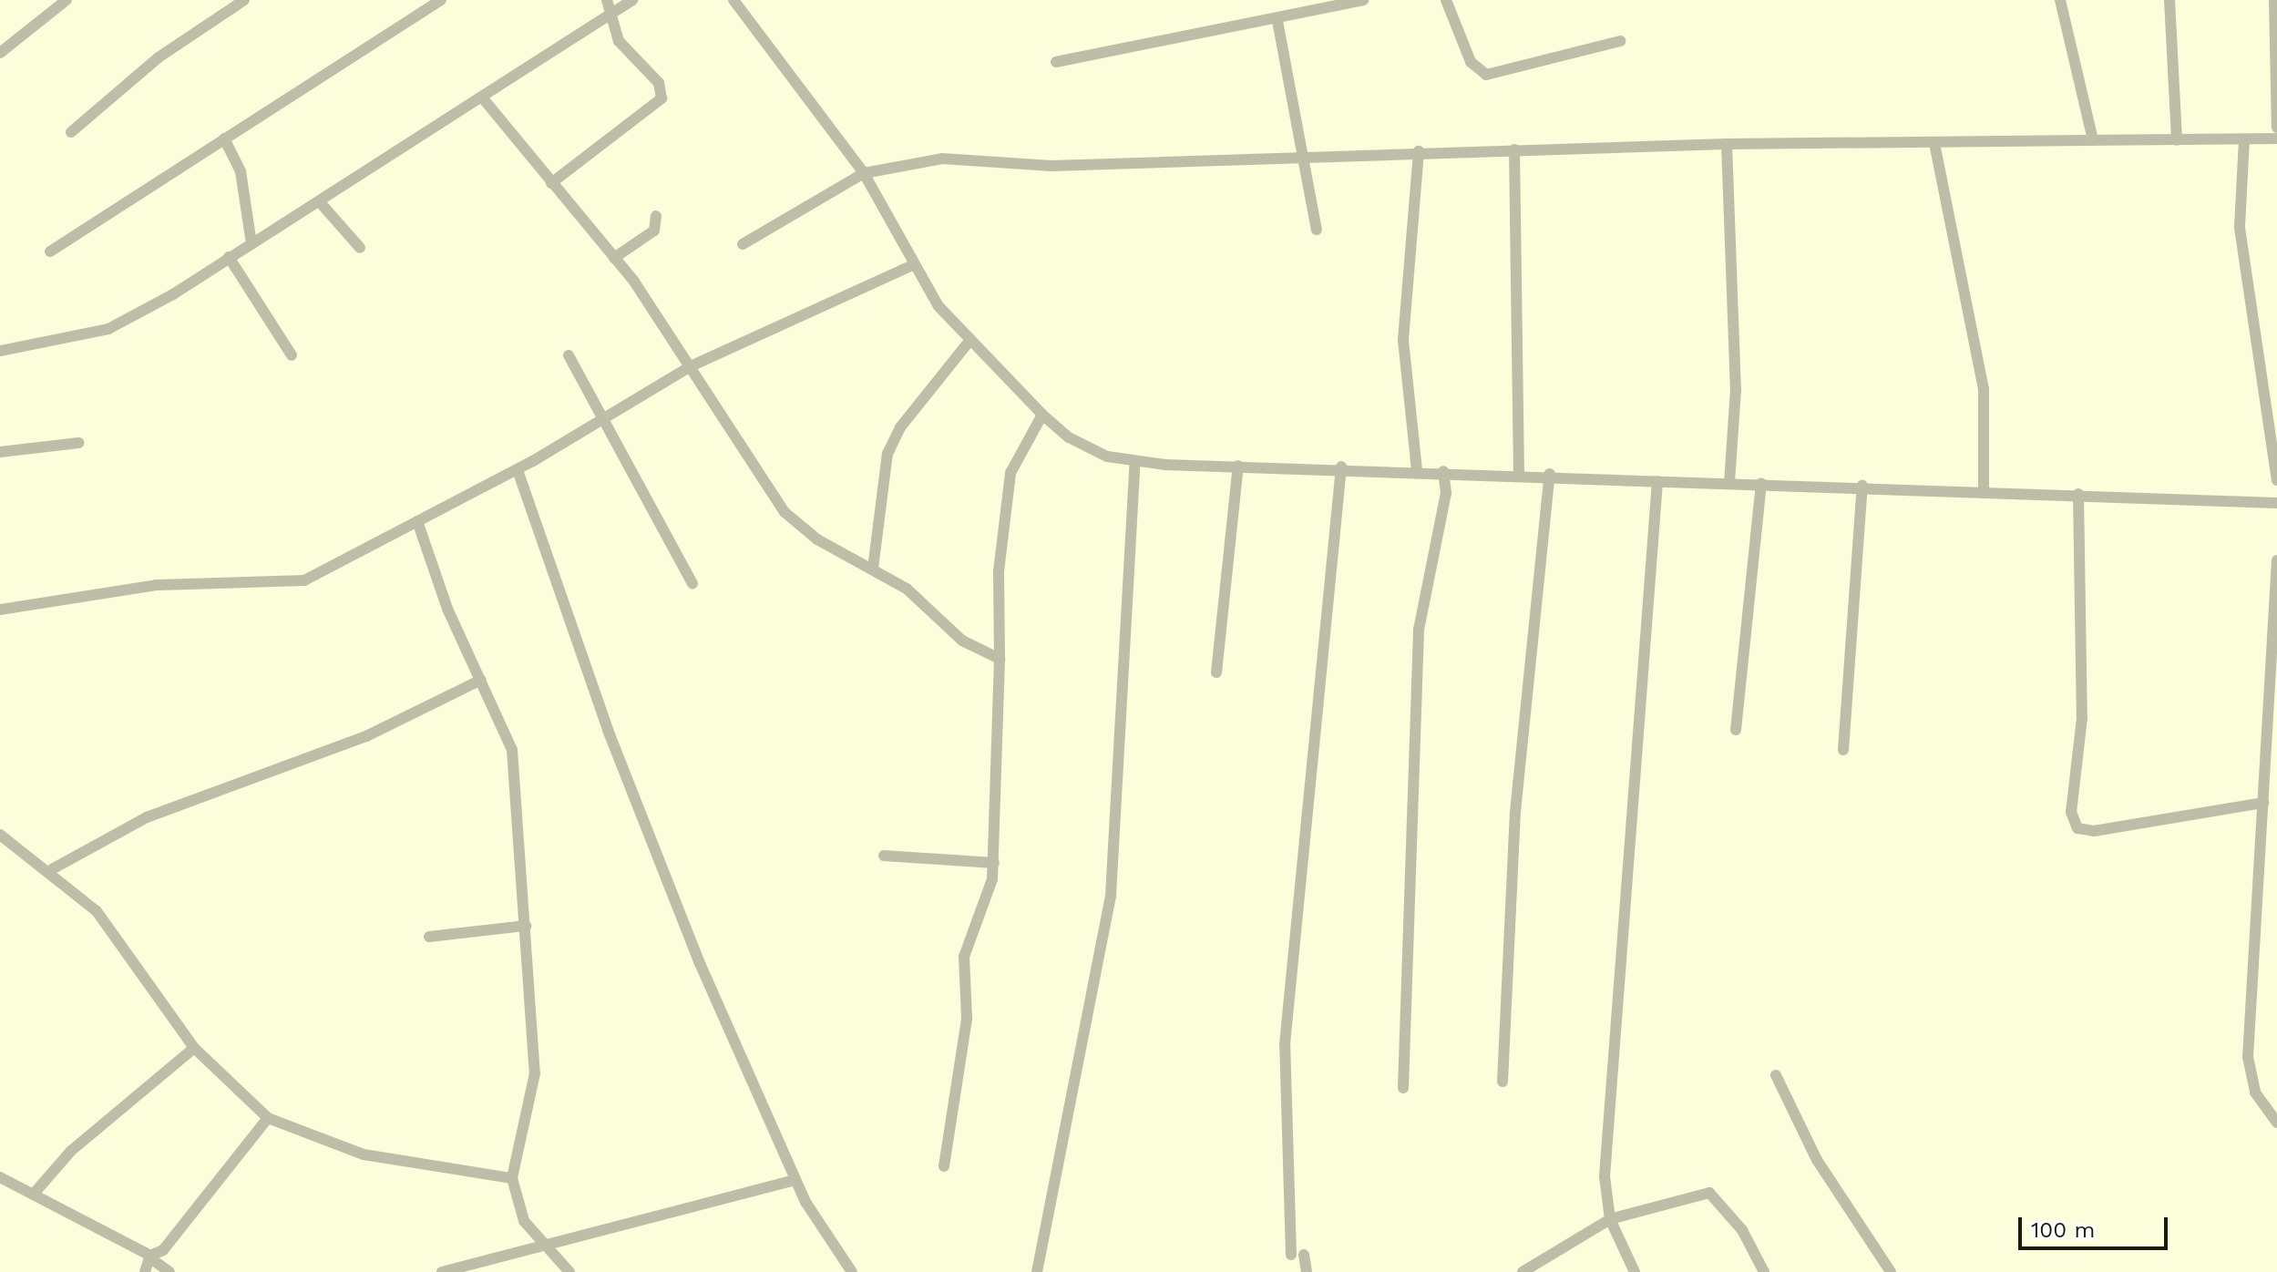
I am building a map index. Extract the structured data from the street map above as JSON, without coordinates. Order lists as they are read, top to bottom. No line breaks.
{"scale_bar":"100 m"}
